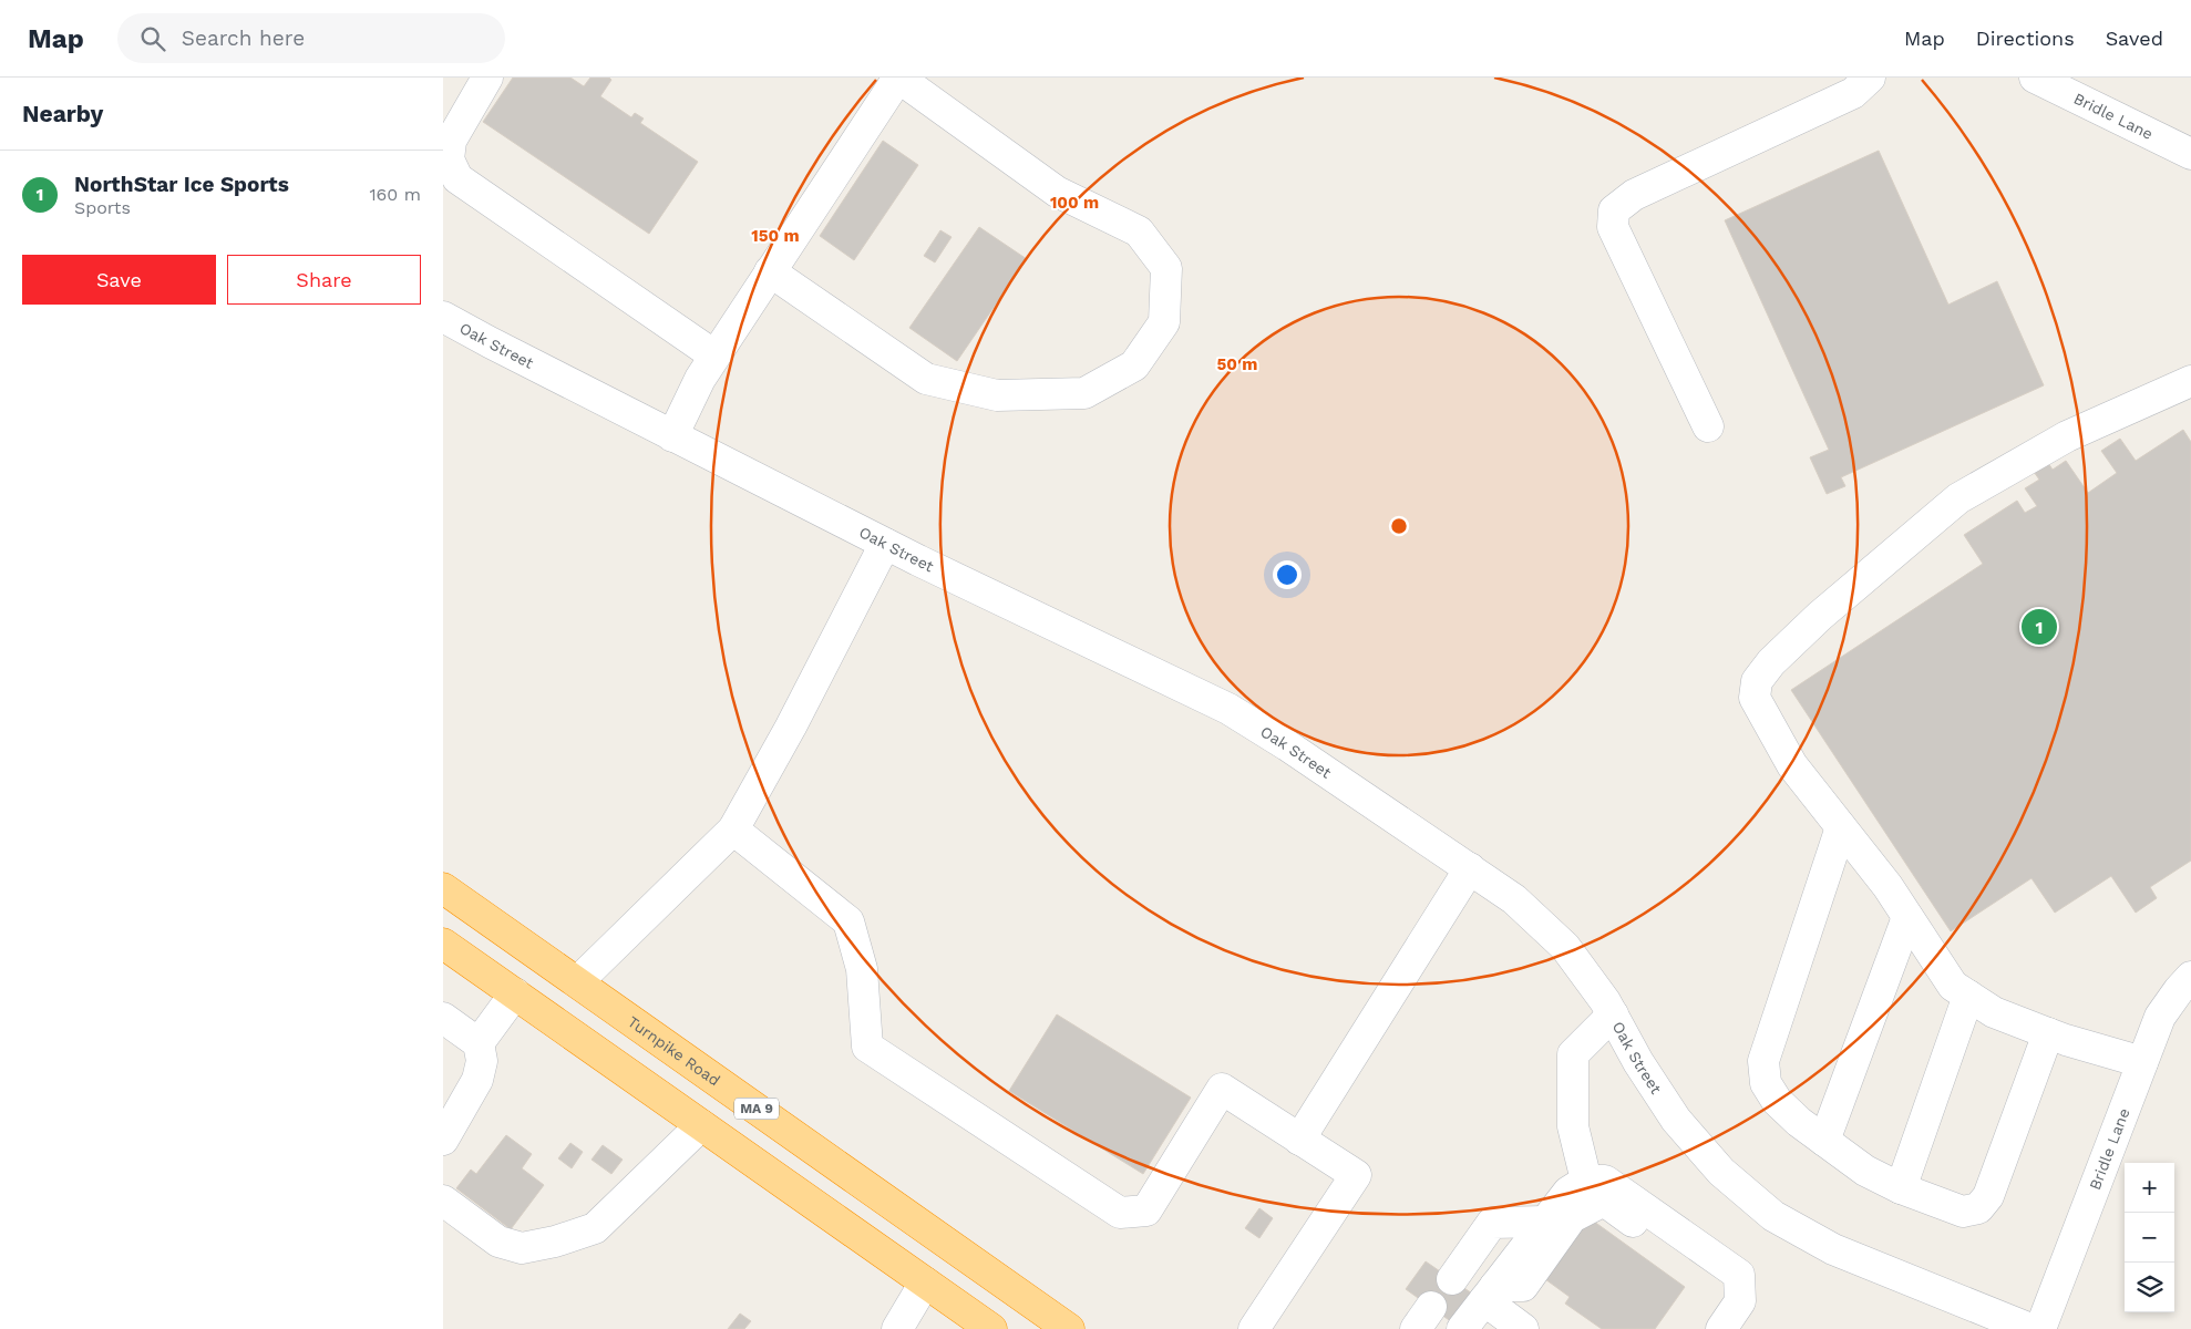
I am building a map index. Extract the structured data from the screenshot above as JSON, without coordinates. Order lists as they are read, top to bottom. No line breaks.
{"streets":{"highway":["Turnpike Road","MA 9"],"street":["Bridle Lane","Oak Street"]},"page":{"header":"Map","search":"Search here","nav":["Map","Directions","Saved"],"heading":"Nearby","list":[{"mark":"1","name":"NorthStar Ice Sports","note":"Sports","value":"160 m"}],"buttons":["Save","Share"],"pins":"1","map_buttons":["+","−"]},"rings":["100 m","150 m","50 m"]}
